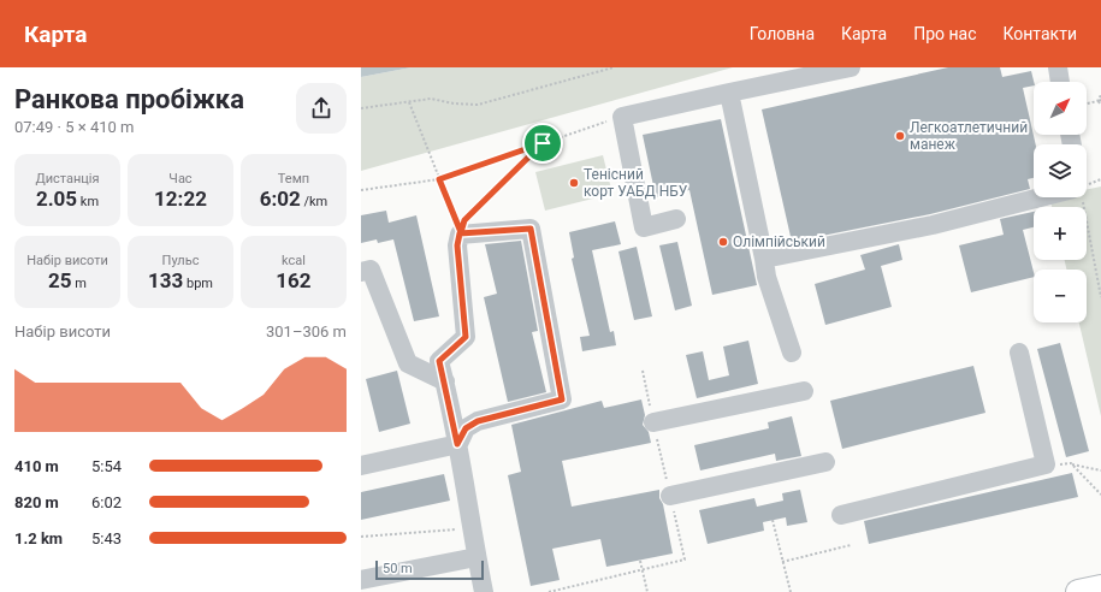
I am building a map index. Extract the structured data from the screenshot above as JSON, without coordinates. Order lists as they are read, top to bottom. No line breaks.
{"places":["Легкоатлетичний манеж","Тенісний корт УАБД НБУ","Олімпійський"],"scale_bar":"50 m","north":"top right","page":{"header":"Карта","nav":["Головна","Карта","Про нас","Контакти"],"heading":["Ранкова пробіжка","07:49 · 5 × 410 m"],"map_buttons":["+","−"],"stats":[["Дистанція","2.05 km"],["Час","12:22"],["Темп","6:02 /km"],["Набір висоти","25 m"],["Пульс","133 bpm"],["kcal","162"]],"chart":["Набір висоти","301–306 m"],"list":[{"name":"410 m","note":"5:54"},{"name":"820 m","note":"6:02"},{"name":"1.2 km","note":"5:43"}],"scale":"50 m"}}
